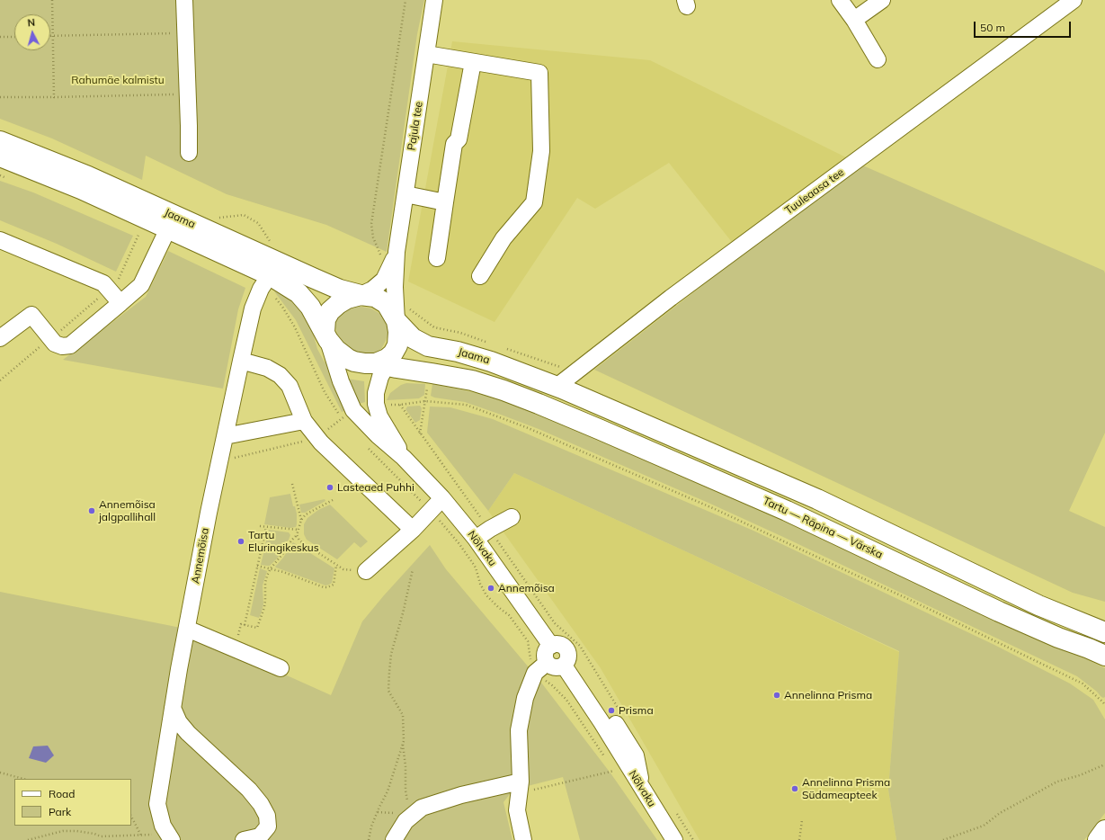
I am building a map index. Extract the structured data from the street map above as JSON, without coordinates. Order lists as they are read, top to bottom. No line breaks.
{"streets":{"main road":["Jaama","Tartu — Räpina — Värska"],"street":["Pajula tee","Tuuleaasa tee","Nõlvaku","Annemõisa"]},"crossings":[["Tuuleaasa tee","Jaama"],["Tuuleaasa tee","Tartu — Räpina — Värska"],["Jaama","Tartu — Räpina — Värska"],["Jaama","Nõlvaku"],["Jaama","Annemõisa"],["Tartu — Räpina — Värska","Nõlvaku"]],"parks":["Rahumäe kalmistu"],"places":["Lasteaed Puhhi","Annemõisa jalgpallihall","Tartu Eluringikeskus","Annemõisa","Annelinna Prisma","Prisma","Annelinna Prisma Südameapteek"],"legend":["Road","Park"],"scale_bar":"50 m","north":"top"}
